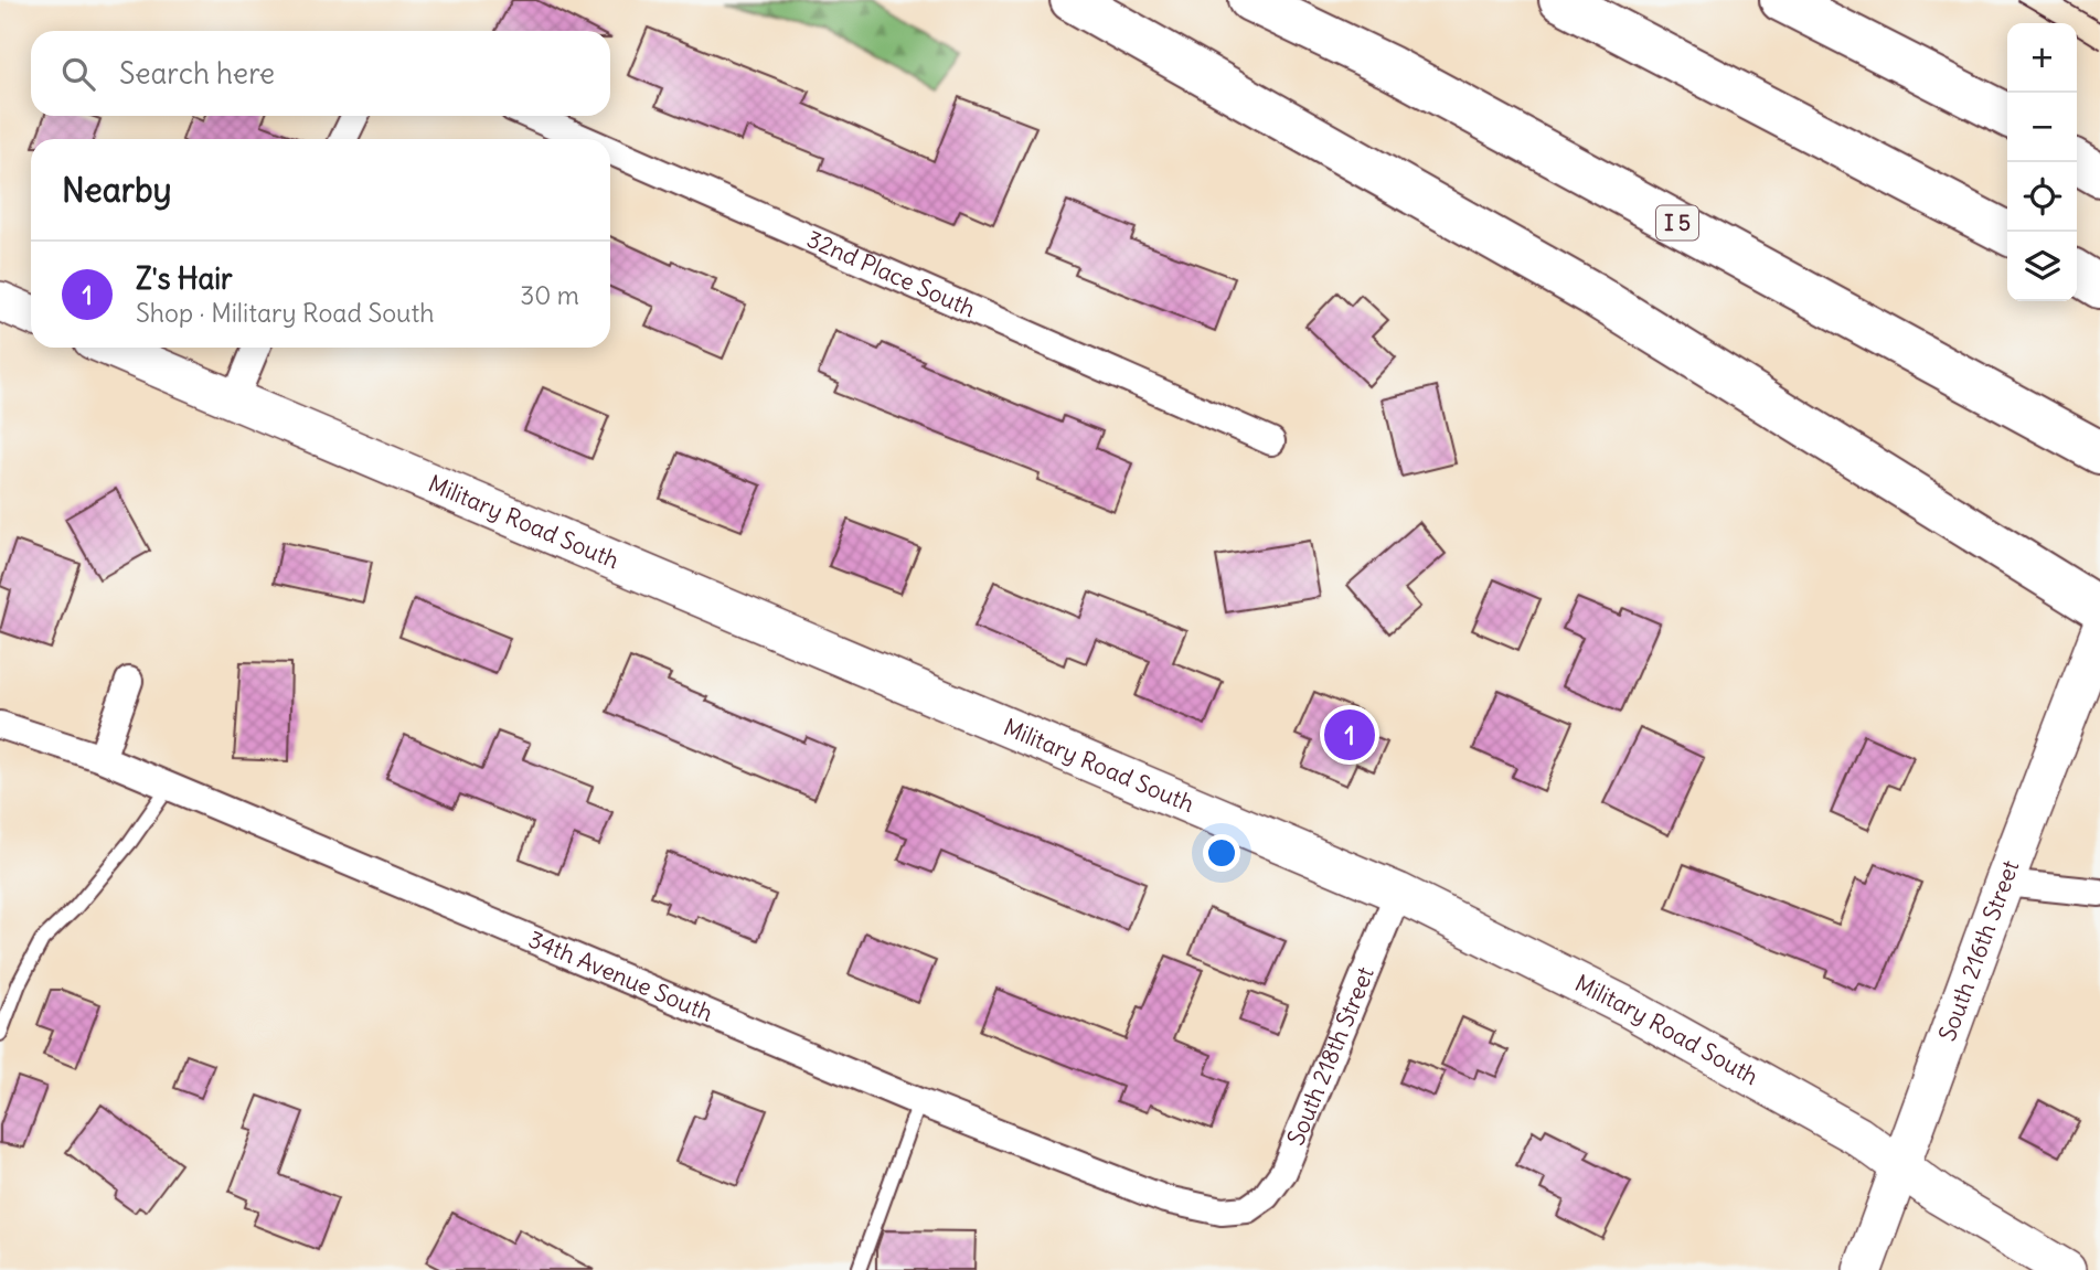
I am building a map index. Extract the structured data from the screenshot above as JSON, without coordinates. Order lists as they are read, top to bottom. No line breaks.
{"streets":{"highway":["I 5"],"main road":["Military Road South","South 216th Street"],"street":["32nd Place South","34th Avenue South","South 218th Street"]},"crossings":[["Military Road South","South 216th Street"],["Military Road South","South 218th Street"],["34th Avenue South","South 218th Street"]],"page":{"map_buttons":["+","−"],"search":"Search here","heading":"Nearby","list":[{"mark":"1","name":"Z's Hair","note":"Shop · Military Road South","value":"30 m"}],"pins":"1"}}
